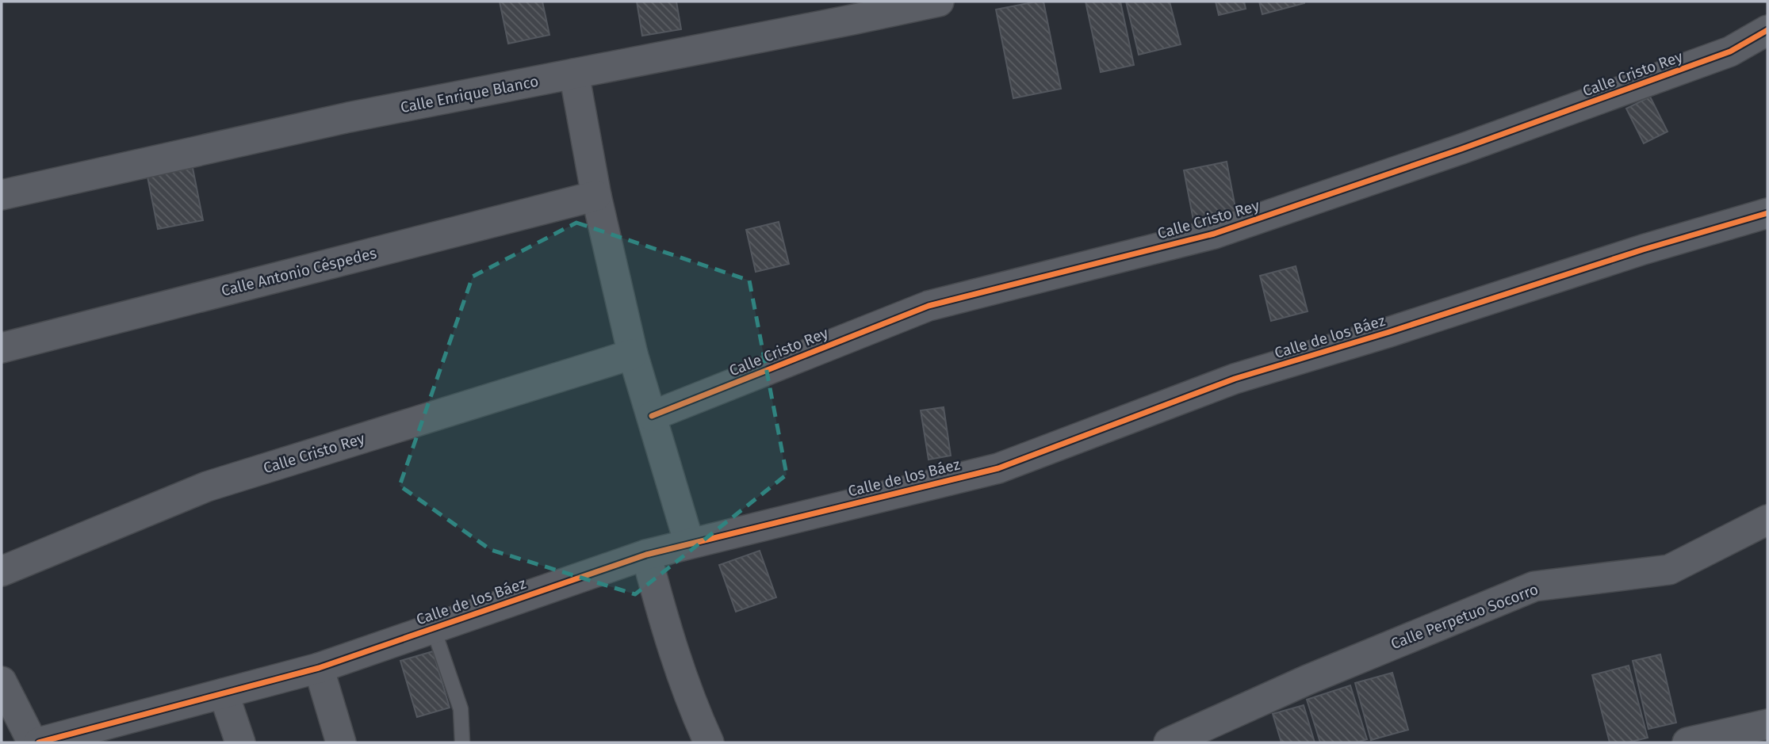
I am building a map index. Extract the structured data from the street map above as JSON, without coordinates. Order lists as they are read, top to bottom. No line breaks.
{"streets":{"street":["Calle Cristo Rey","Calle Enrique Blanco","Calle Antonio Céspedes","Calle de los Báez","Calle Perpetuo Socorro"]}}
